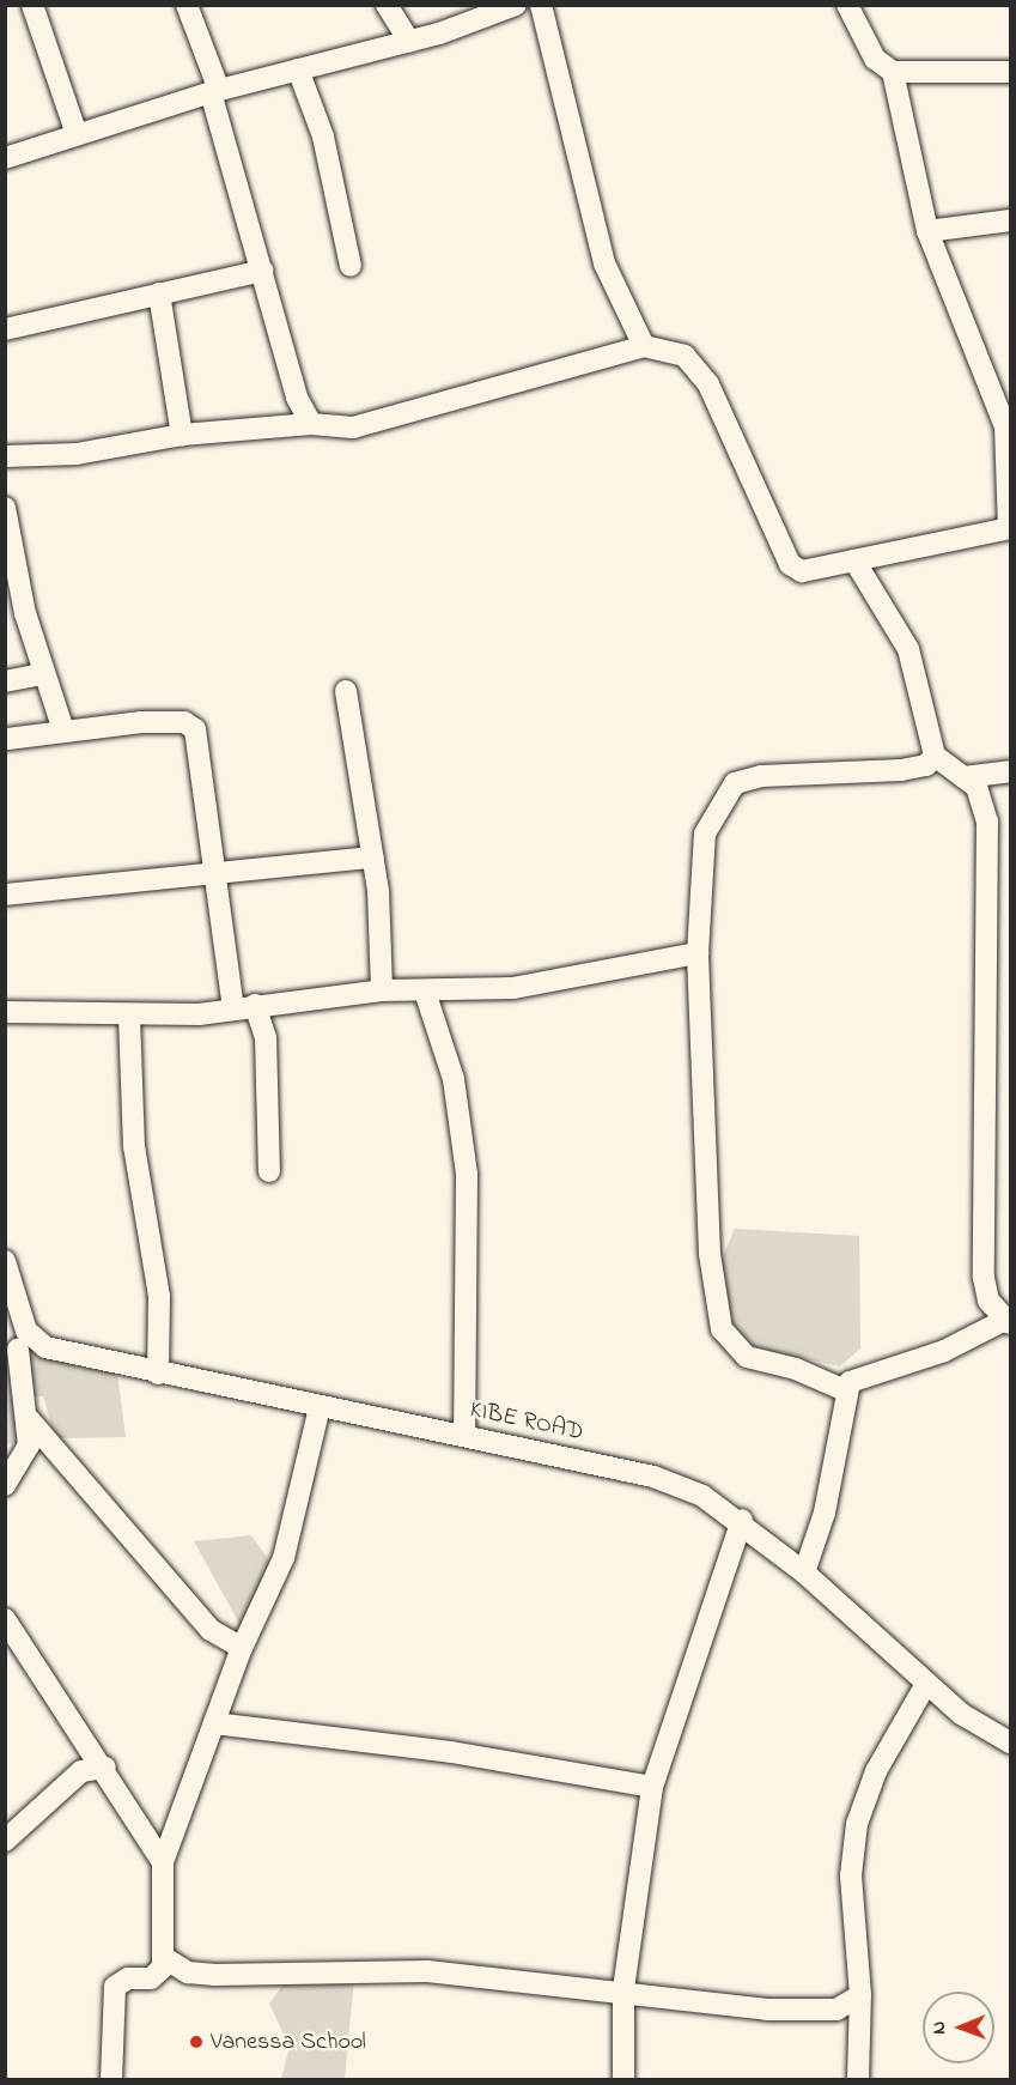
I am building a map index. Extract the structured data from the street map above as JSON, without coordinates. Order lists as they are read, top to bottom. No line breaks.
{"streets":{"street":["KIBE ROAD"]},"places":["Vanessa School"],"north":"left"}
